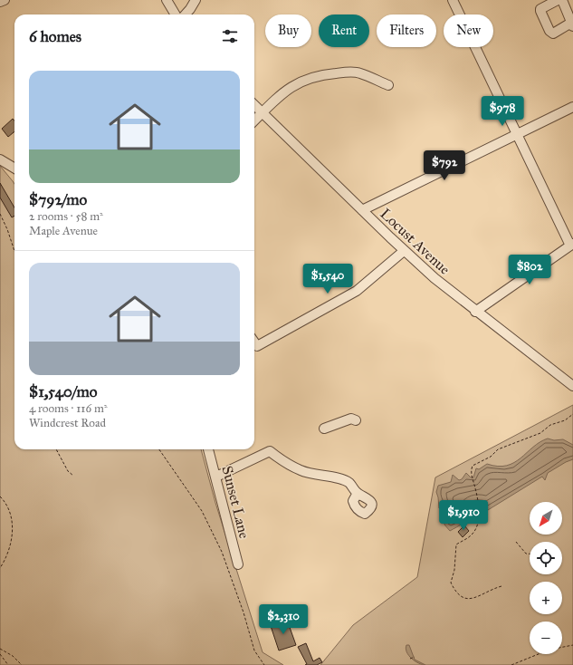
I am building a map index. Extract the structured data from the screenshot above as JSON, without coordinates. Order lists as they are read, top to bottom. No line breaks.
{"streets":{"street":["Locust Avenue","Sunset Lane"]},"north":"bottom left","page":{"chip":["Buy","Rent","Filters","New"],"heading":"6 homes","list":[{"name":"$792/mo","note":"2 rooms · 58 m² · Maple Avenue"},{"name":"$1,540/mo","note":"4 rooms · 116 m² · Windcrest Road"}],"price":["$978","$792","$802","$1,540","$1,910","$2,310"],"map_buttons":["+","−"]}}
